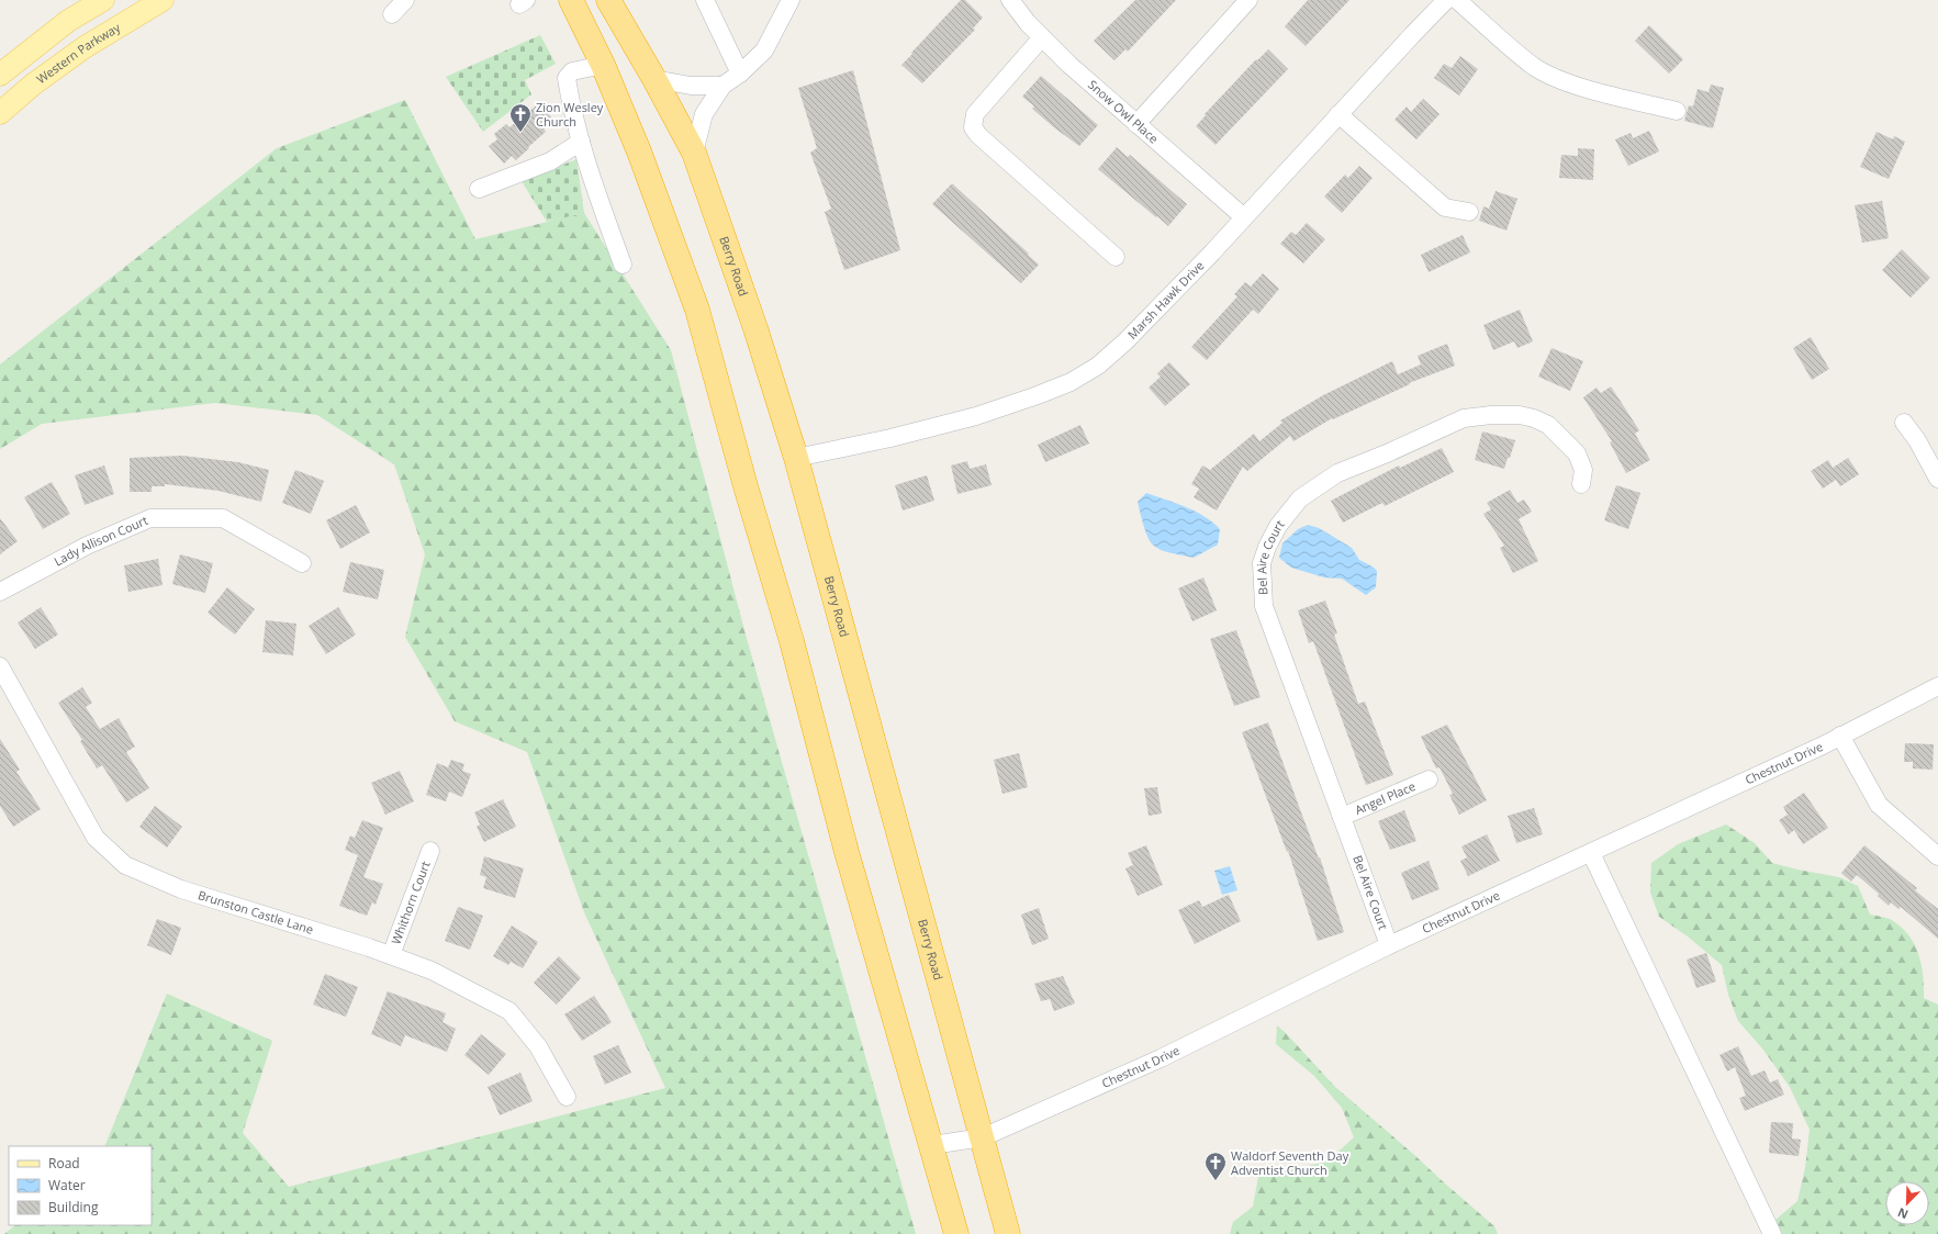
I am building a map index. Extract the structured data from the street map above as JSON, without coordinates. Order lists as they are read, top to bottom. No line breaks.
{"streets":{"highway":["Berry Road"],"main road":["Western Parkway"],"street":["Snow Owl Place","Marsh Hawk Drive","Lady Allison Court","Bel Aire Court","Chestnut Drive","Angel Place","Whithorn Court","Brunston Castle Lane"]},"crossings":[["Snow Owl Place","Marsh Hawk Drive"],["Berry Road","Marsh Hawk Drive"],["Berry Road","Chestnut Drive"],["Bel Aire Court","Chestnut Drive"],["Bel Aire Court","Angel Place"],["Whithorn Court","Brunston Castle Lane"]],"places":{"church":["Zion Wesley Church","Waldorf Seventh Day Adventist Church"]},"legend":["Road","Water","Building"],"north":"bottom left"}
